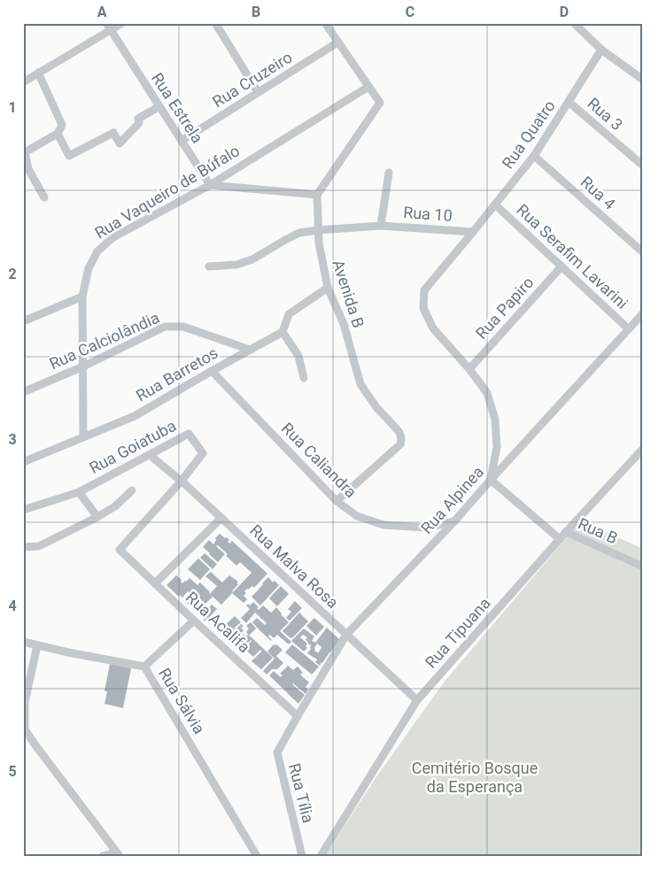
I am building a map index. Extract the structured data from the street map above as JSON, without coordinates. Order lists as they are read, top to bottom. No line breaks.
{"streets":{"street":["Rua Cruzeiro","Rua Estrela","Rua 3","Rua Quatro","Rua Vaqueiro de Búfalo","Rua 4","Rua 10","Rua Serafim Lavarini","Avenida B","Rua Papiro","Rua Calciolândia","Rua Barretos","Rua Goiatuba","Rua Caliandra","Rua Alpinea","Rua B","Rua Malva Rosa","Rua Acalifa","Rua Tipuana","Rua Sálvia","Rua Tília"]},"crossings":[["Rua Cruzeiro","Rua Estrela"],["Rua Estrela","Rua Vaqueiro de Búfalo"],["Rua 3","Rua Quatro"],["Rua Quatro","Rua 4"],["Rua Quatro","Rua 10"],["Rua Quatro","Rua Serafim Lavarini"],["Rua Vaqueiro de Búfalo","Rua Calciolândia"],["Rua Vaqueiro de Búfalo","Rua Barretos"],["Rua 10","Avenida B"],["Rua Serafim Lavarini","Rua Papiro"],["Rua Serafim Lavarini","Rua Alpinea"],["Avenida B","Rua Caliandra"],["Rua Calciolândia","Rua Barretos"],["Rua Barretos","Rua Caliandra"],["Rua Goiatuba","Rua Malva Rosa"],["Rua Goiatuba","Rua Acalifa"],["Rua Caliandra","Rua Alpinea"],["Rua Alpinea","Rua Malva Rosa"],["Rua Alpinea","Rua Acalifa"],["Rua Alpinea","Rua Tília"],["Rua B","Rua Tipuana"],["Rua Malva Rosa","Rua Tipuana"],["Rua Acalifa","Rua Tília"]],"parks":["Cemitério Bosque da Esperança"],"grid":{"columns":["A","B","C","D"],"rows":["1","2","3","4","5"]}}
